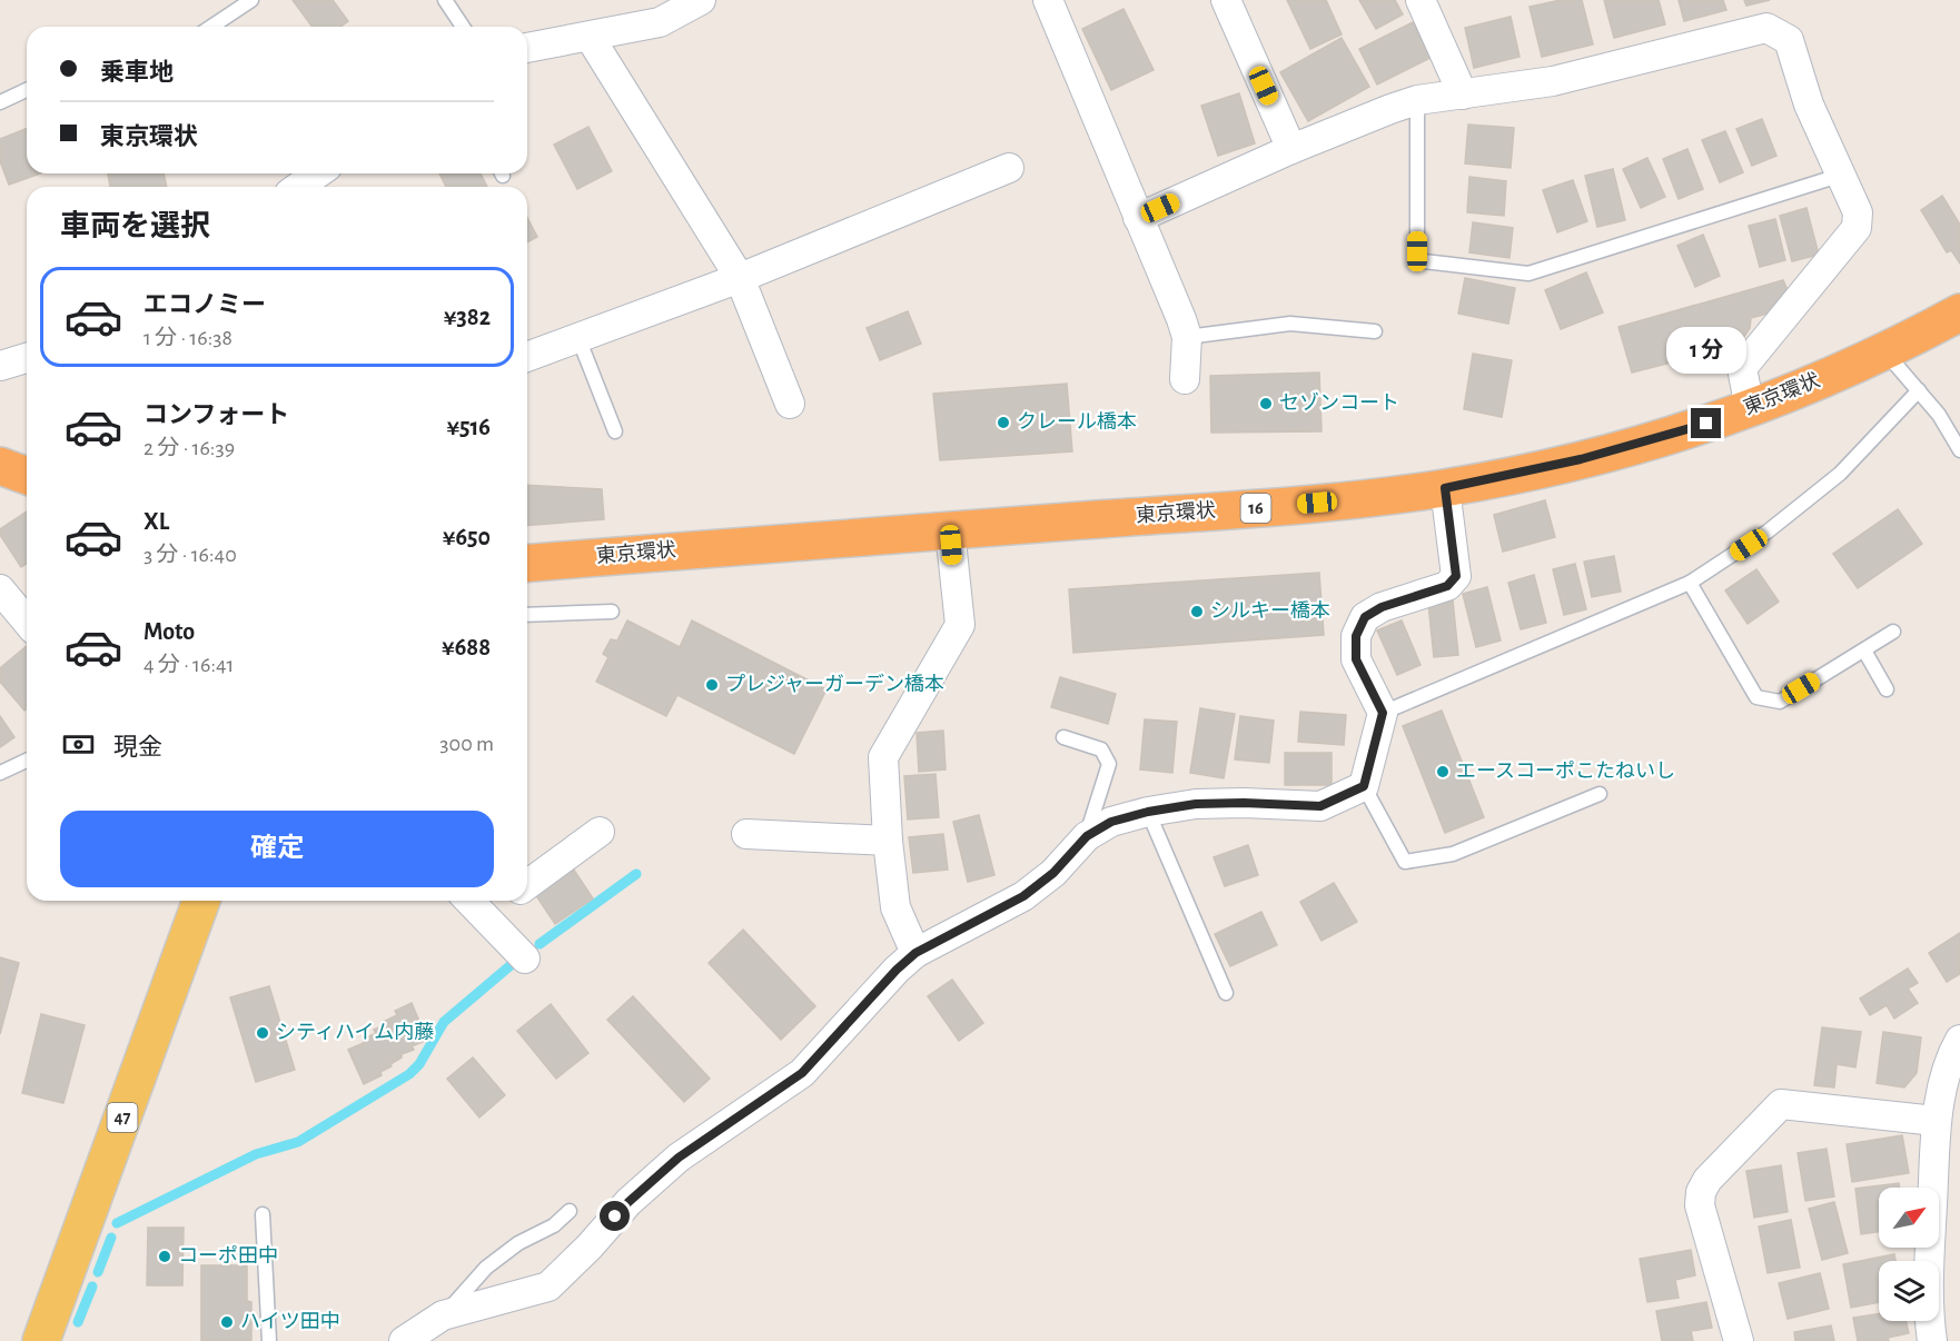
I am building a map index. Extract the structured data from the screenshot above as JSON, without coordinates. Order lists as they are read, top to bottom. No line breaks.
{"streets":{"highway":["東京環状","16"],"main road":["47"]},"places":["セゾンコート","クレール橋本","シルキー橋本","プレジャーガーデン橋本","エースコーポこたねいし","シティハイム内藤","コーポ田中","ハイツ田中"],"north":"top right","page":{"banner":["乗車地","東京環状"],"heading":"車両を選択","list":[{"name":"エコノミー","note":"1 分 · 16:38","value":"¥382"},{"name":"コンフォート","note":"2 分 · 16:39","value":"¥516"},{"name":"XL","note":"3 分 · 16:40","value":"¥650"},{"name":"Moto","note":"4 分 · 16:41","value":"¥688"}],"bubble":"1 分","pay":["現金","300 m"],"buttons":"確定"}}
